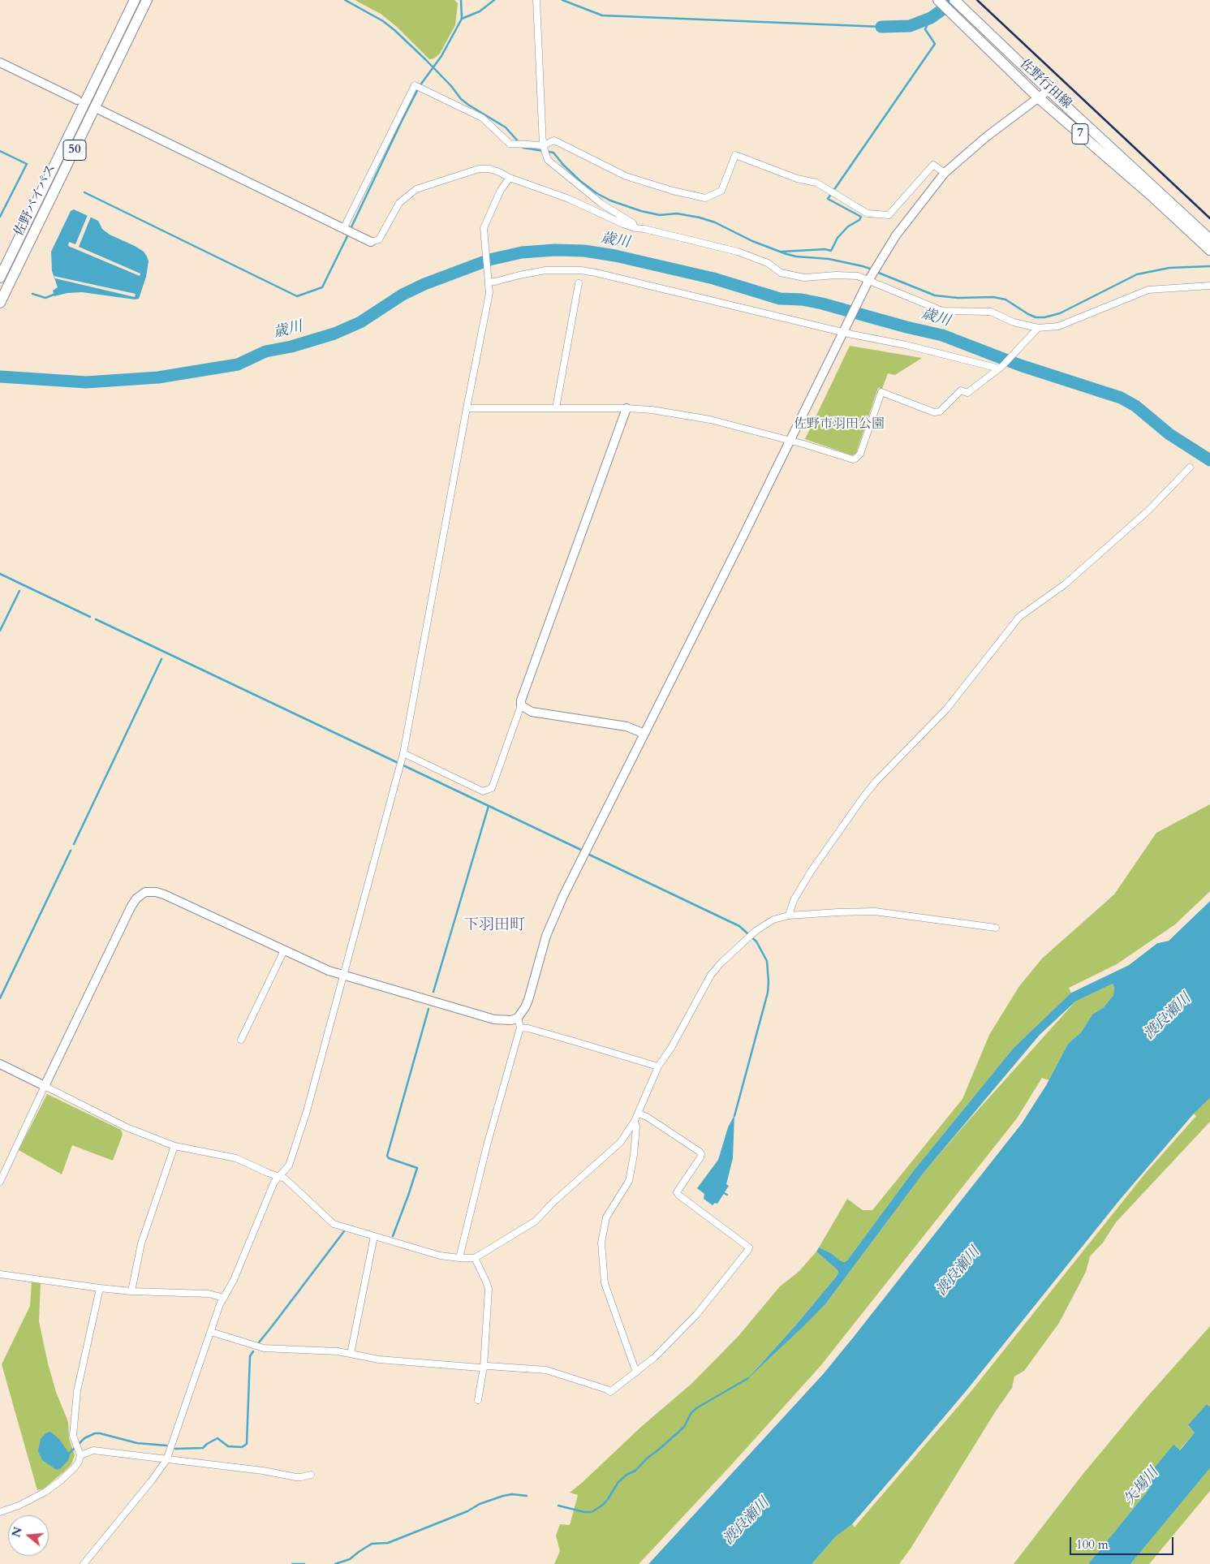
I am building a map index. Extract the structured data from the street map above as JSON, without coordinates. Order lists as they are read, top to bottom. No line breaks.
{"streets":{"main road":["佐野行田線","7","50","佐野バイパス"]},"districts":["下羽田町"],"water":["歳川","渡良瀬川","矢場川"],"parks":["佐野市羽田公園"],"scale_bar":"100 m","north":"left"}
